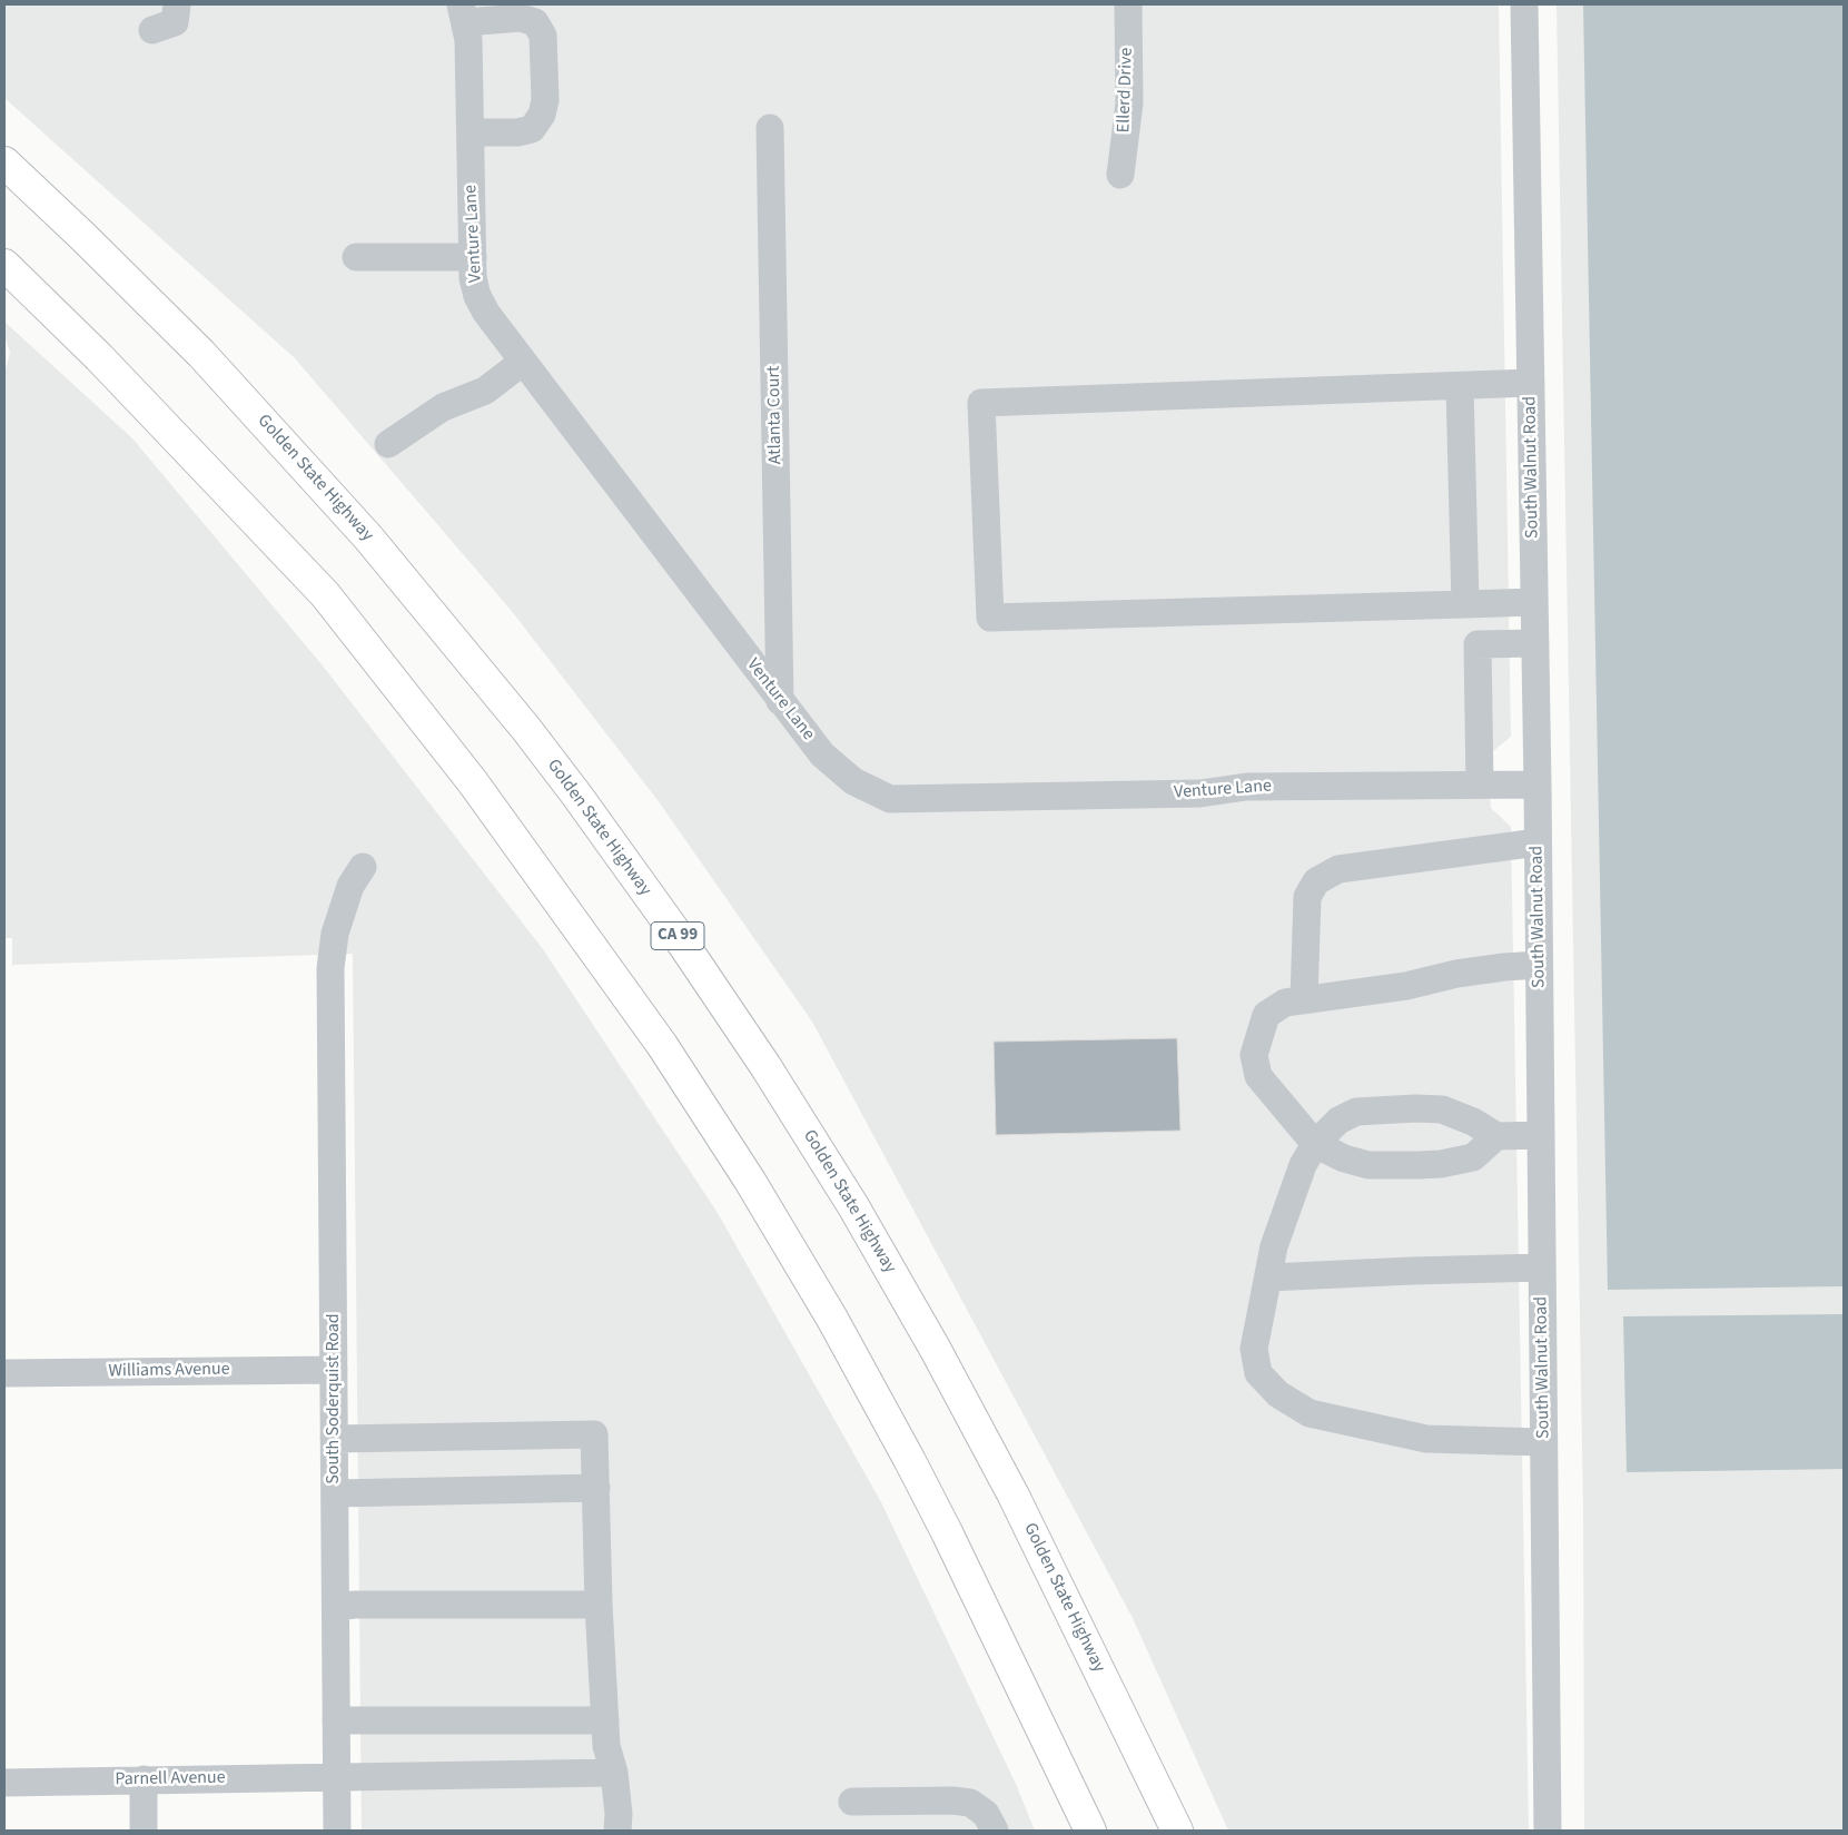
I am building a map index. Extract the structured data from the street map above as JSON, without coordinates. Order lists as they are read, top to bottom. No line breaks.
{"streets":{"highway":["Golden State Highway","CA 99"],"street":["Ellerd Drive","Venture Lane","Atlanta Court","South Walnut Road","Williams Avenue","South Soderquist Road","Parnell Avenue"]},"crossings":[["Venture Lane","Atlanta Court"],["Venture Lane","South Walnut Road"],["Williams Avenue","South Soderquist Road"],["South Soderquist Road","Parnell Avenue"]]}
